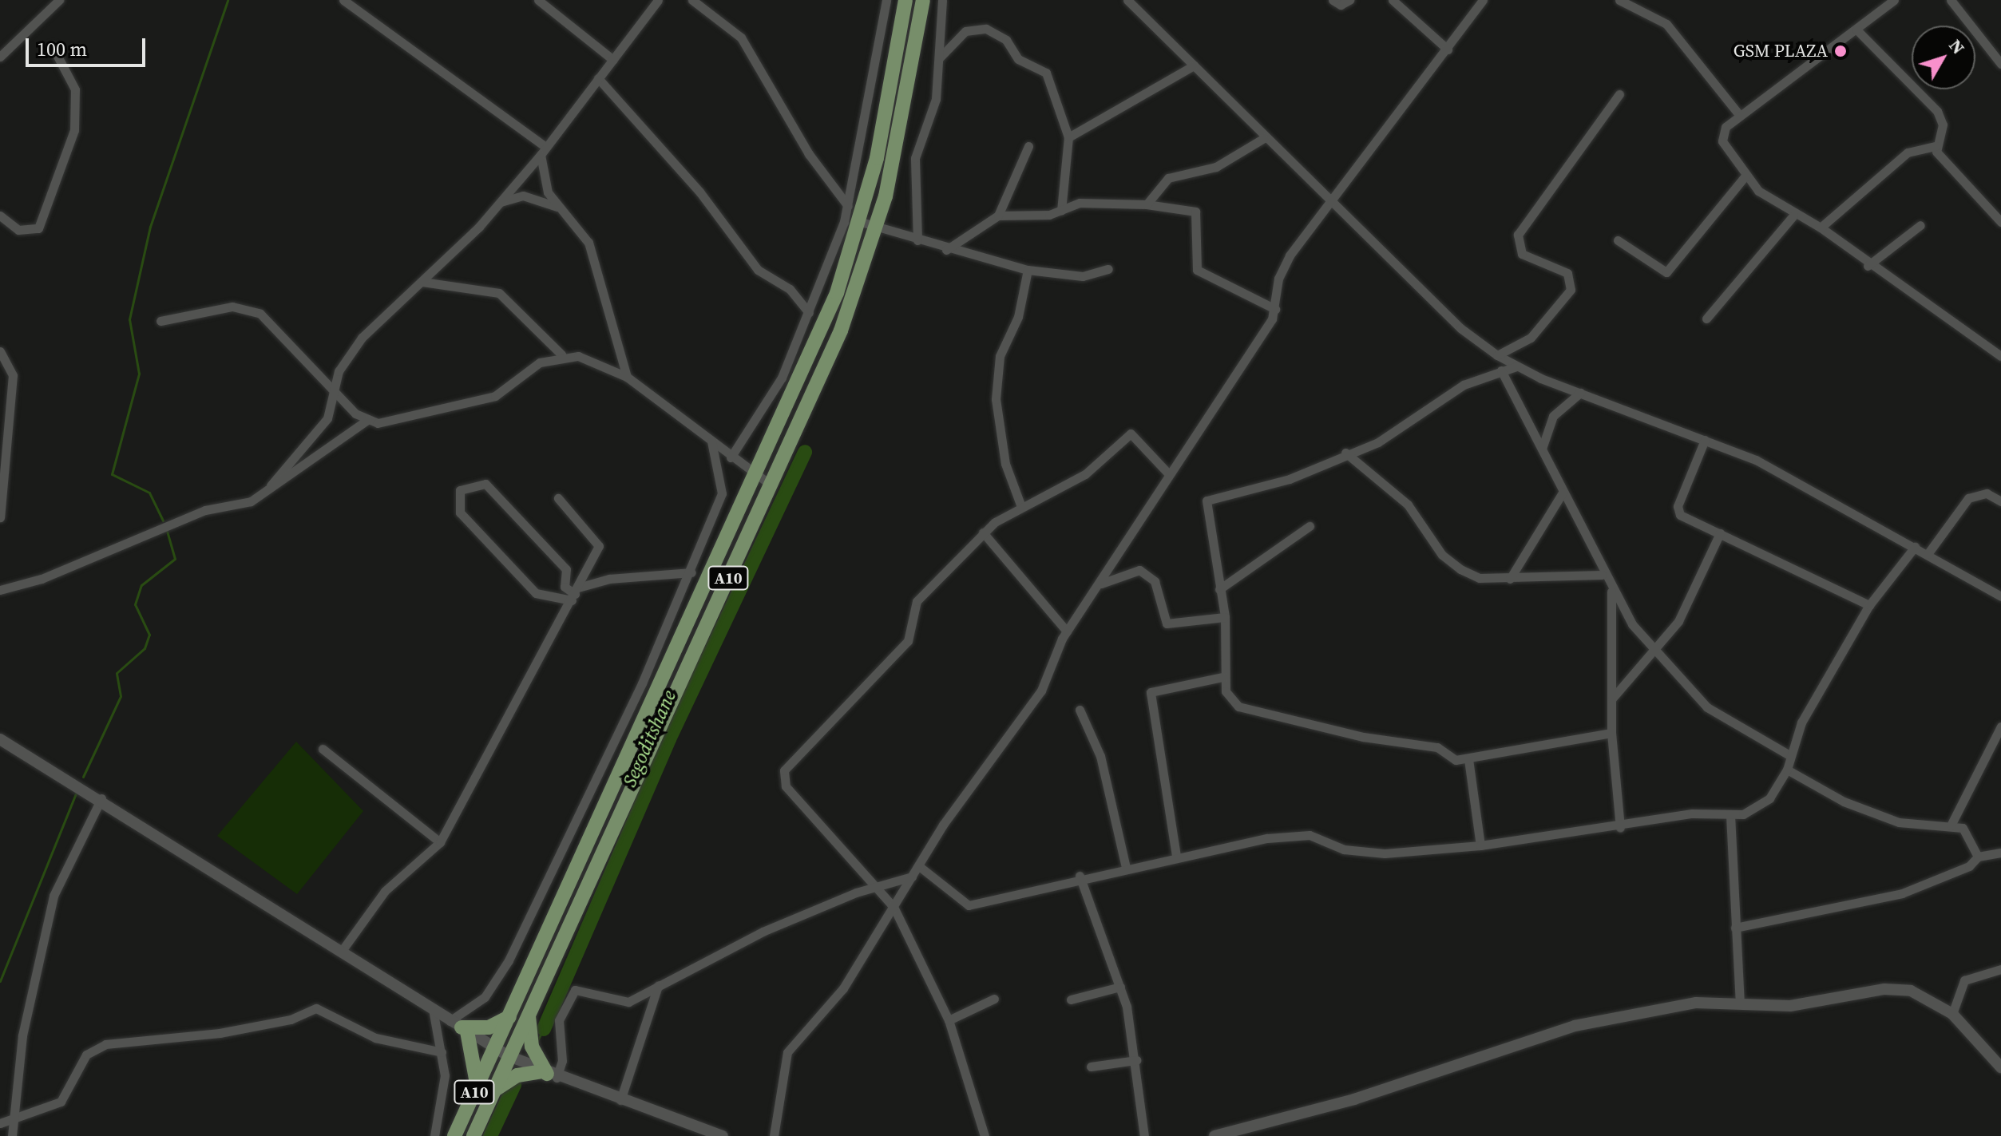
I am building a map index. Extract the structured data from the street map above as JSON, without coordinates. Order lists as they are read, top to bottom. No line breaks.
{"streets":{"main road":["A10"]},"water":["Segoditshane"],"places":["GSM PLAZA"],"scale_bar":"100 m","north":"top right"}
